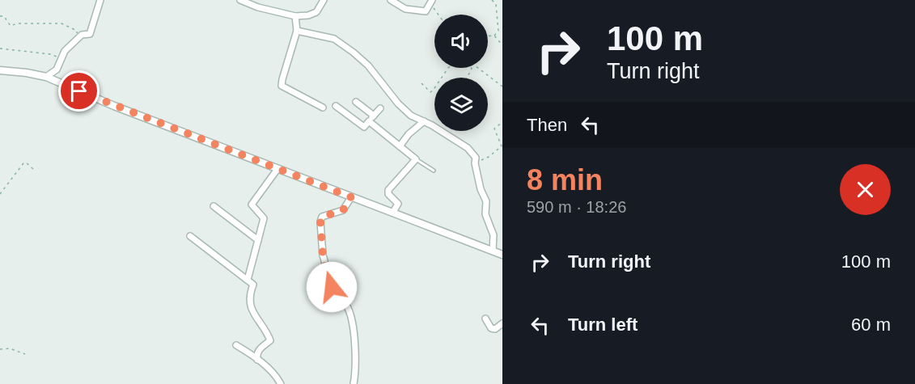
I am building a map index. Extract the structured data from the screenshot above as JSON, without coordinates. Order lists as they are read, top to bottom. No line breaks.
{"page":{"turn":["100 m","Turn right"],"then":"Then","heading":["8 min","590 m · 18:26"],"list":[{"name":"Turn right","value":"100 m"},{"name":"Turn left","value":"60 m"}]}}
